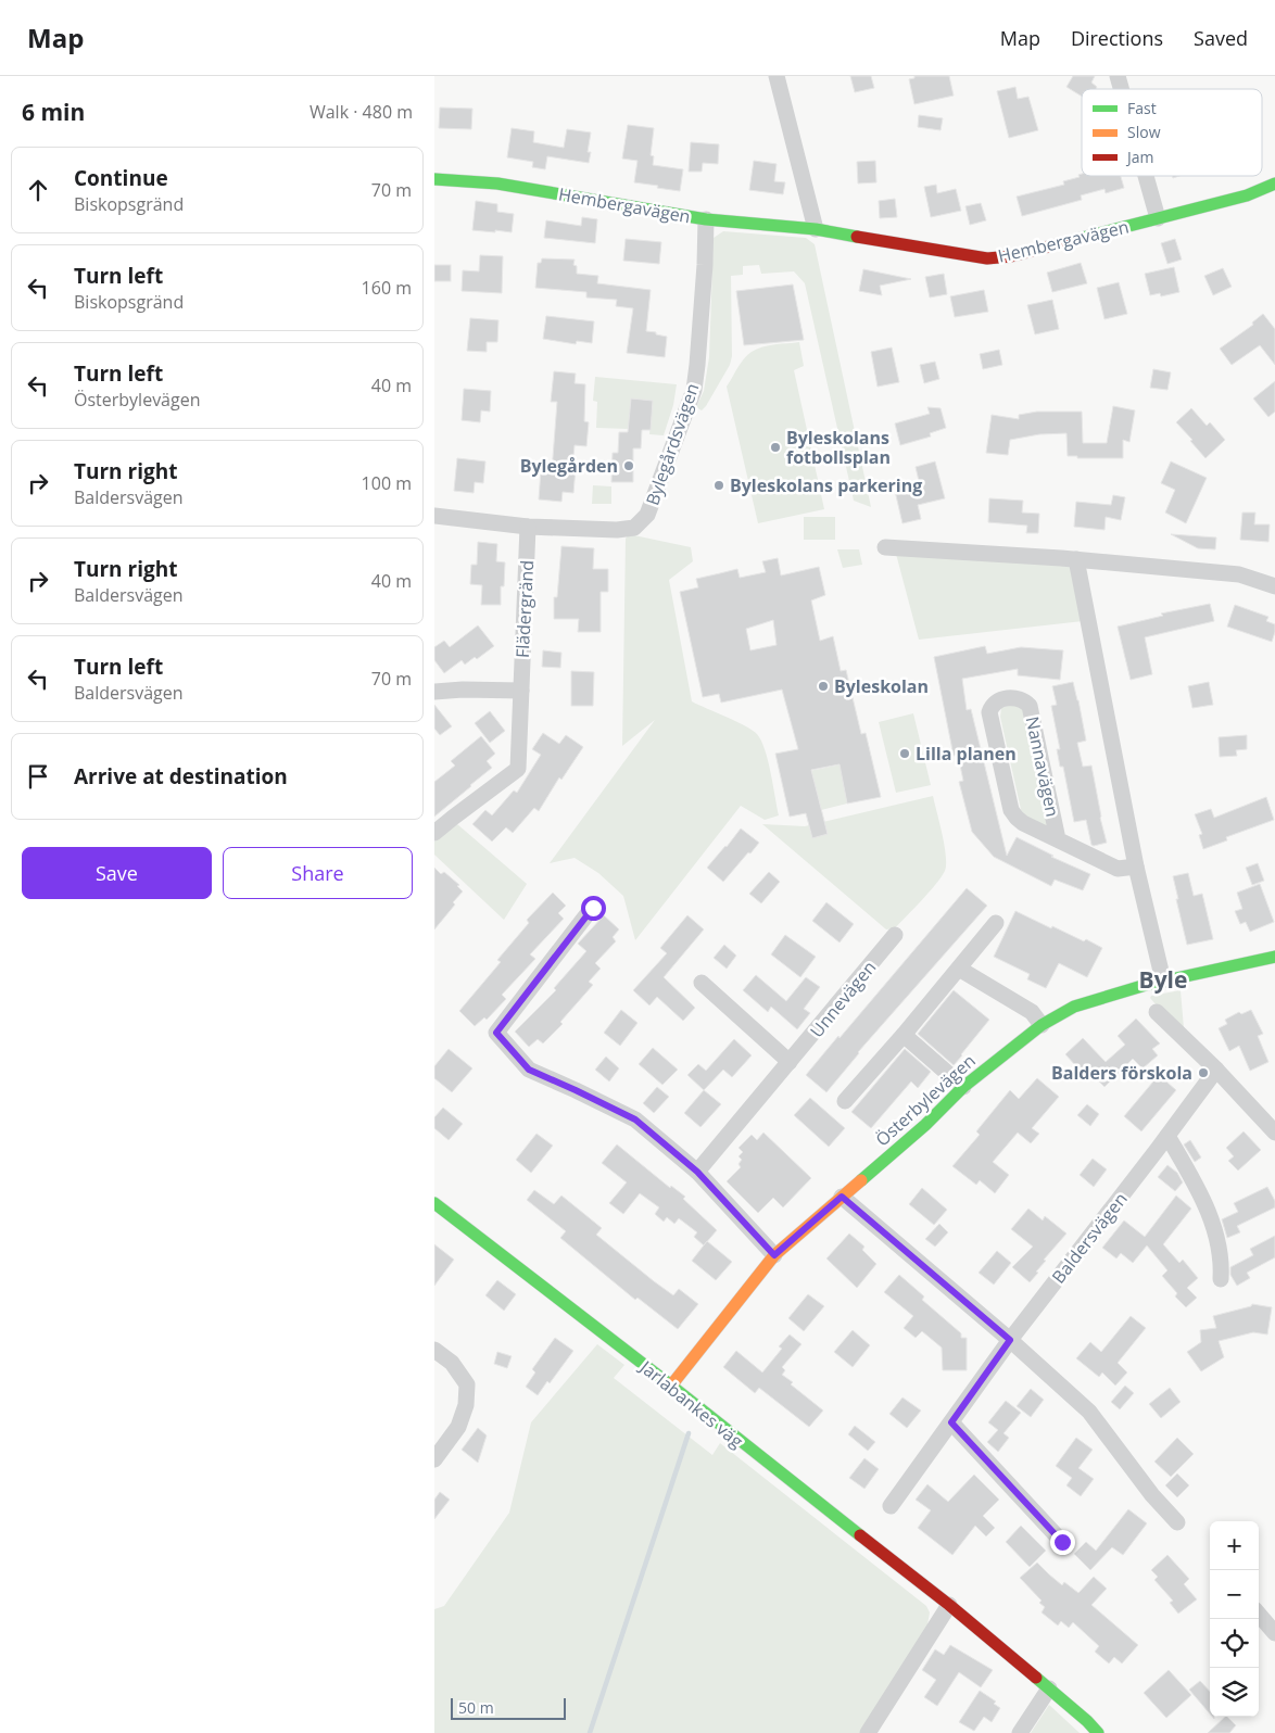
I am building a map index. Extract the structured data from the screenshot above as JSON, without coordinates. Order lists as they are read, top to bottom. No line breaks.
{"streets":{"street":["Hembergavägen","Bylegårdsvägen","Flädergränd","Nannavägen","Unnevägen","Österbylevägen","Baldersvägen","Jarlabankes väg"]},"crossings":[["Hembergavägen","Bylegårdsvägen"],["Bylegårdsvägen","Flädergränd"],["Österbylevägen","Jarlabankes väg"]],"districts":["Byle"],"places":["Byleskolans fotbollsplan","Bylegården","Byleskolans parkering","Byleskolan","Lilla planen","Balders förskola"],"legend":["Fast","Slow","Jam"],"scale_bar":"50 m","page":{"header":"Map","nav":["Map","Directions","Saved"],"heading":["6 min","Walk · 480 m"],"list":[["Continue","Biskopsgränd","70 m"],["Turn left","Biskopsgränd","160 m"],["Turn left","Österbylevägen","40 m"],["Turn right","Baldersvägen","100 m"],["Turn right","Baldersvägen","40 m"],["Turn left","Baldersvägen","70 m"],"Arrive at destination"],"buttons":["Save","Share"],"map_buttons":["+","−"],"scale":"50 m"}}
